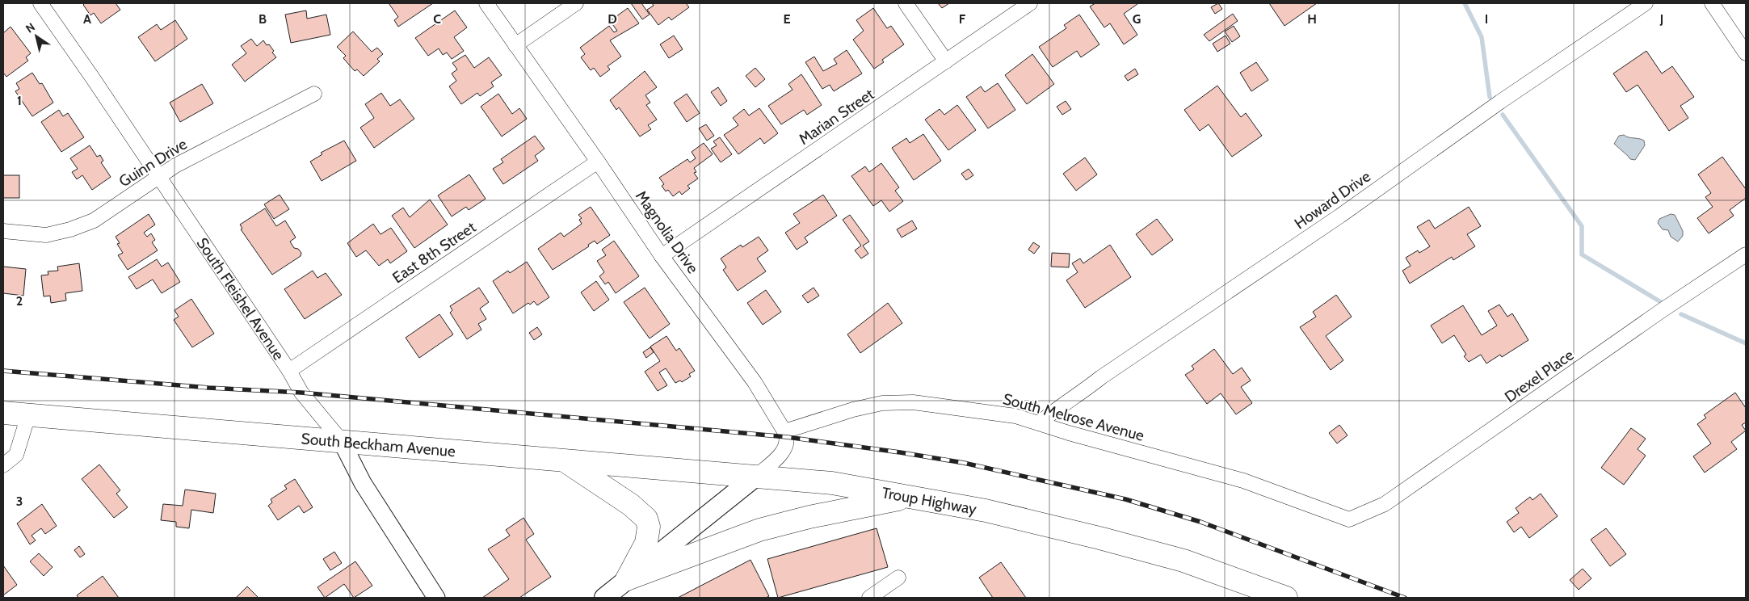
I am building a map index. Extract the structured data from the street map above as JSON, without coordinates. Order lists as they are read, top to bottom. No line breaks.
{"streets":{"main road":["South Beckham Avenue","Troup Highway"],"street":["Marian Street","Guinn Drive","Howard Drive","Magnolia Drive","East 8th Street","South Fleishel Avenue","Drexel Place","South Melrose Avenue"]},"crossings":[["Marian Street","Magnolia Drive"],["Guinn Drive","South Fleishel Avenue"],["Howard Drive","South Melrose Avenue"],["Magnolia Drive","East 8th Street"],["Magnolia Drive","South Melrose Avenue"],["East 8th Street","South Fleishel Avenue"],["South Fleishel Avenue","South Beckham Avenue"],["Drexel Place","South Melrose Avenue"],["South Beckham Avenue","Troup Highway"]],"north":"top left","grid":{"columns":["A","B","C","D","E","F","G","H","I","J"],"rows":["1","2","3"]}}
